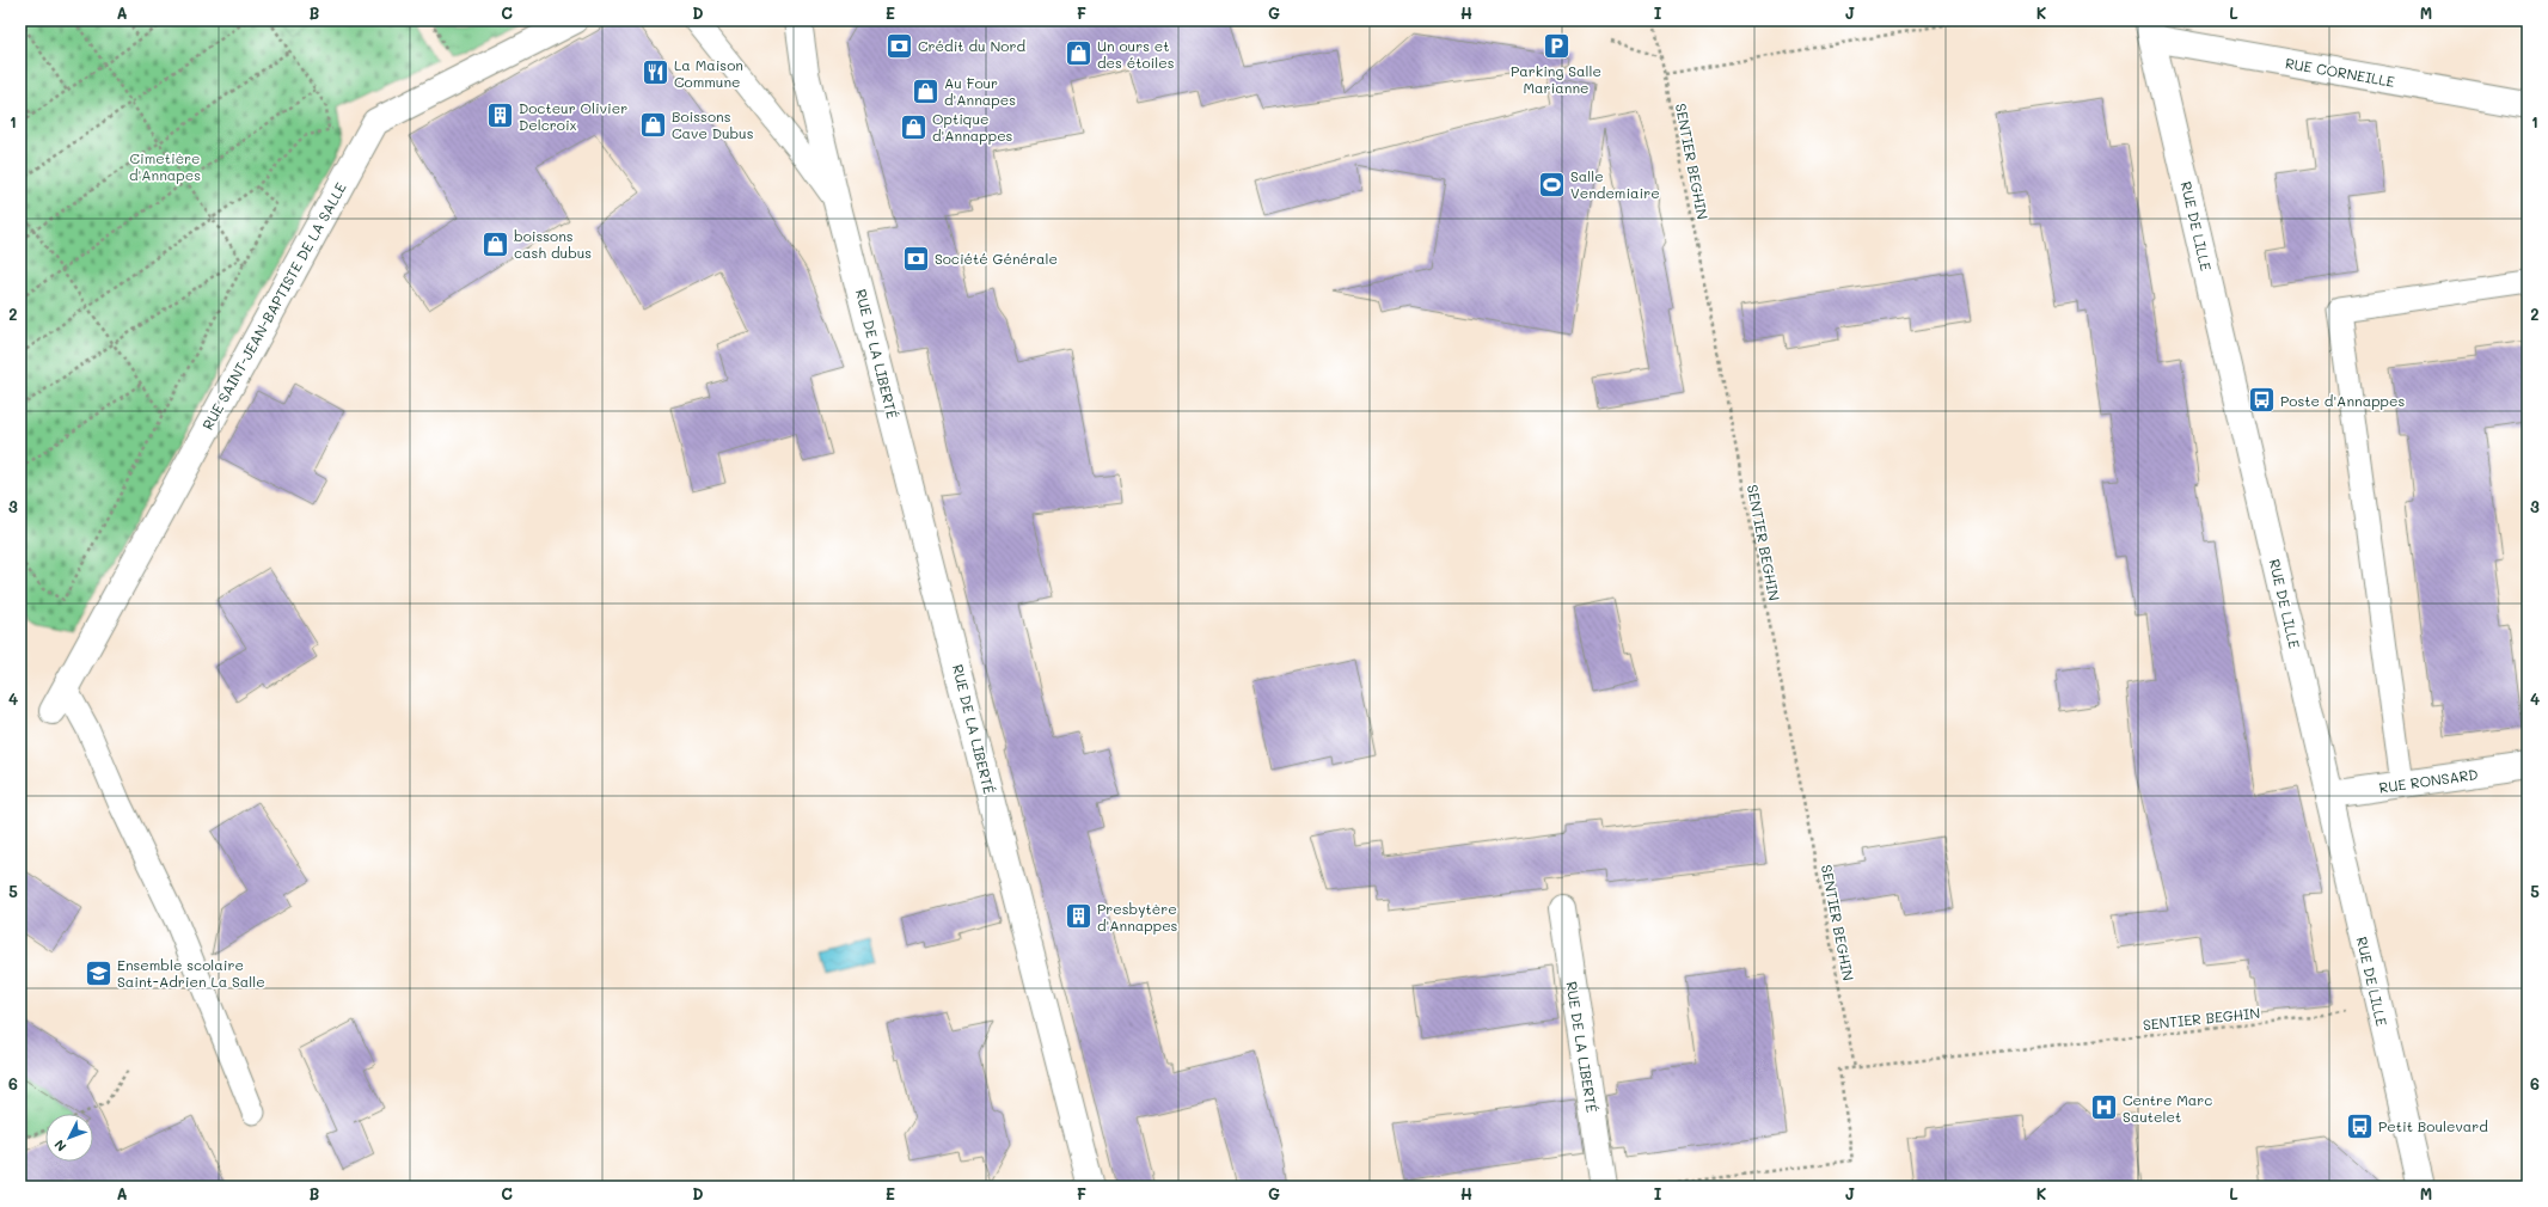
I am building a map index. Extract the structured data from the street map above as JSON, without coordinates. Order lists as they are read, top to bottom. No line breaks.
{"streets":{"street":["RUE CORNEILLE","RUE DE LILLE","RUE SAINT-JEAN-BAPTISTE DE LA SALLE","RUE DE LA LIBERTÉ","RUE RONSARD"],"path":["SENTIER BEGHIN"]},"crossings":[["RUE CORNEILLE","RUE DE LILLE"],["SENTIER BEGHIN","RUE DE LILLE"],["RUE DE LILLE","RUE RONSARD"]],"parks":["Cimetière d'Annapes"],"places":{"bank":["Crédit du Nord","Société Générale"],"parking":["Parking Salle Marianne"],"shop":["Un ours et des étoiles","Au Four d'Annapes","Boissons Cave Dubus","Optique d'Annappes","boissons cash dubus"],"restaurant":["La Maison Commune"],"building":["Docteur Olivier Delcroix","Presbytère d'Annappes"],"sports":["Salle Vendemiaire"],"bus stop":["Poste d'Annappes","Petit Boulevard"],"school or university":["Ensemble scolaire Saint-Adrien La Salle"],"hospital":["Centre Marc Sautelet"]},"north":"bottom left","grid":{"columns":["A","B","C","D","E","F","G","H","I","J","K","L","M"],"rows":["1","2","3","4","5","6"]}}
